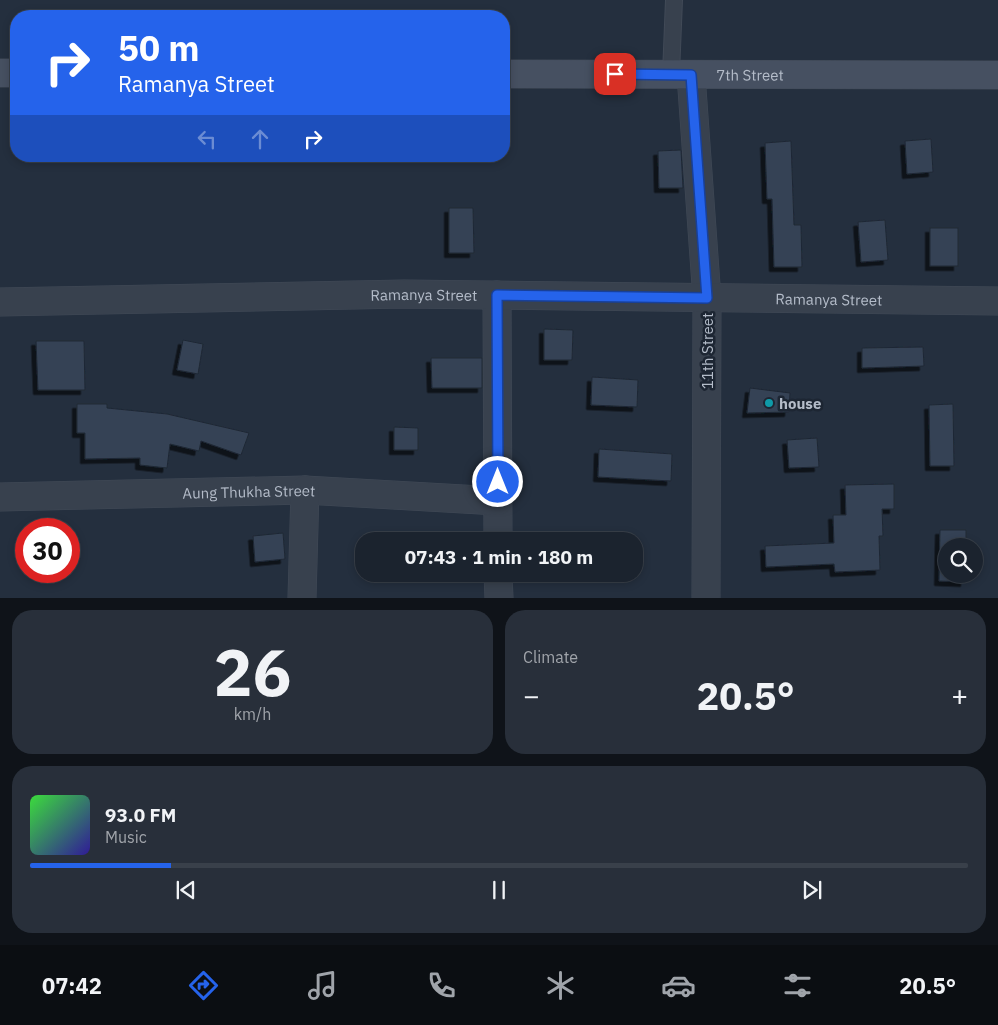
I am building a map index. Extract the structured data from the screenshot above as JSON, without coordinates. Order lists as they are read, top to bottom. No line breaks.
{"streets":{"street":["7th Street","Ramanya Street","11th Street","Aung Thukha Street"]},"crossings":[["7th Street","11th Street"],["Ramanya Street","11th Street"]],"places":["house"],"page":{"turn":["50 m","Ramanya Street"],"limit":"30","trip":"07:43 · 1 min · 180 m","tile":[["26","km/h"],"Climate"],"heat":["−","20.5°","+"],"song":["93.0 FM","Music"],"tabs":["07:42","20.5°"]}}
